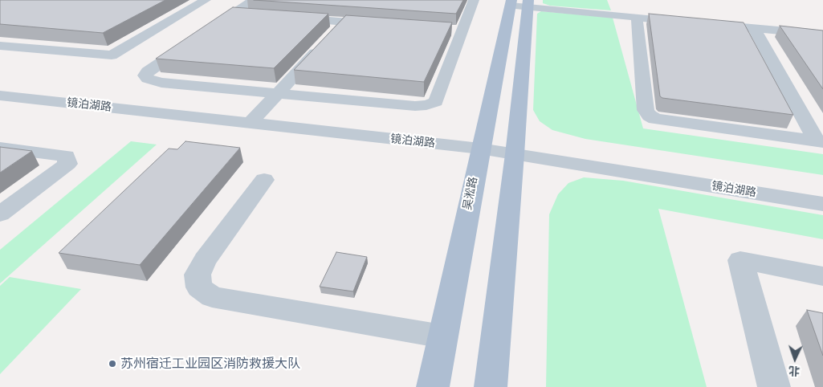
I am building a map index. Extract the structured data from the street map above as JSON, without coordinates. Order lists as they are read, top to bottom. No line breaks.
{"streets":{"main road":["吴淞路"],"street":["镜泊湖路"]},"crossings":[["镜泊湖路","吴淞路"]],"places":["苏州宿迁工业园区消防救援大队"],"north":"bottom"}
